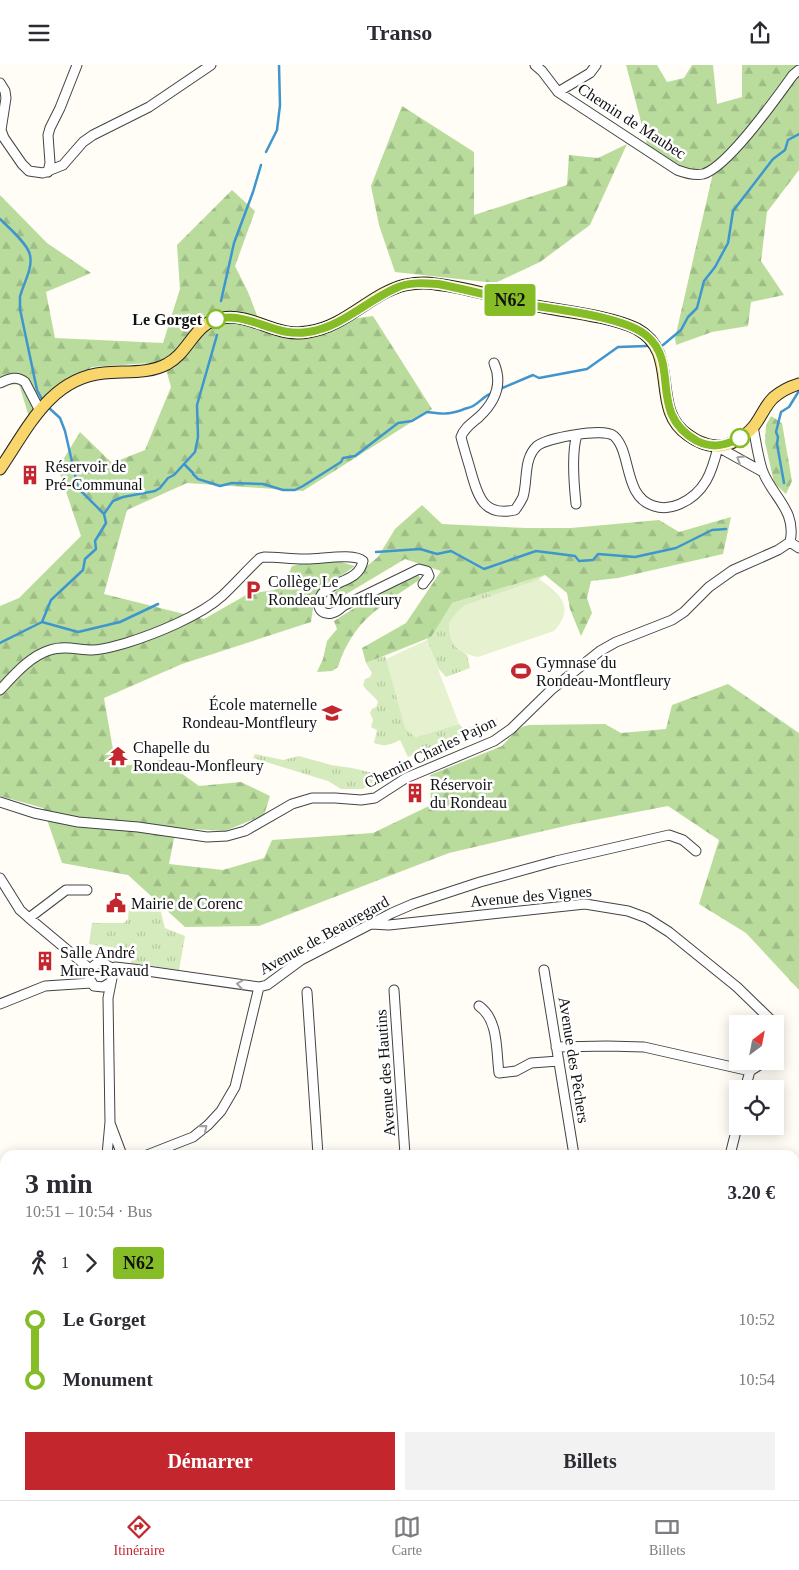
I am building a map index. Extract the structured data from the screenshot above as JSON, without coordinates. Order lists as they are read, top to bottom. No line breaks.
{"streets":{"street":["Chemin de Maubec","Chemin Charles Pajon","Avenue des Vignes","Avenue de Beauregard","Avenue des Pêchers","Avenue des Hautins"]},"crossings":[["Avenue des Vignes","Avenue de Beauregard"]],"places":{"other":["Le Gorget"],"building":["Réservoir de Pré-Communal","Réservoir du Rondeau","Salle André Mure-Ravaud"],"parking":["Collège Le Rondeau Montfleury"],"sports":["Gymnase du Rondeau-Montfleury"],"school or university":["École maternelle Rondeau-Montfleury"],"temple":["Chapelle du Rondeau-Monfleury"],"public building":["Mairie de Corenc"]},"lines":["bus line N62"],"north":"top right","page":{"header":"Transo","on_map":"N62","heading":["3 min","10:51 – 10:54 · Bus","3.20 €"],"legs":["1","N62"],"list":[{"name":"Le Gorget","value":"10:52"},{"name":"Monument","value":"10:54"}],"buttons":["Démarrer","Billets"],"tabs":["Itinéraire","Carte","Billets"]}}
